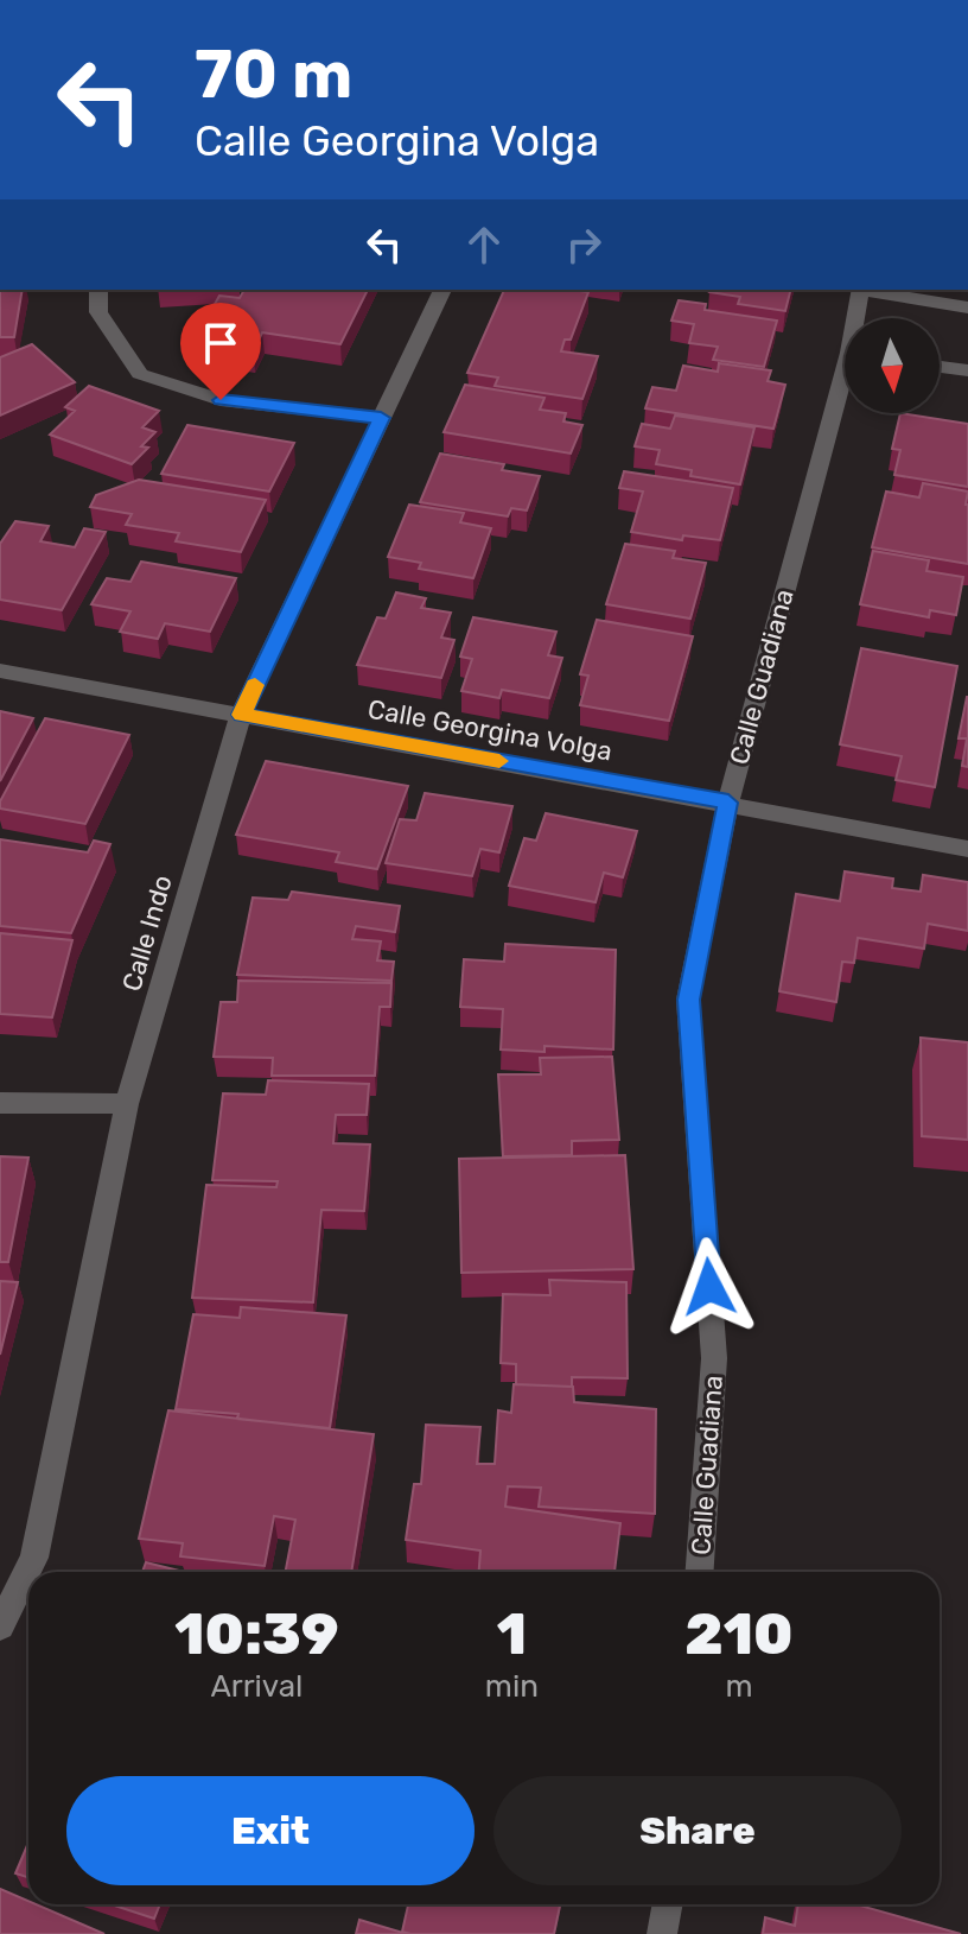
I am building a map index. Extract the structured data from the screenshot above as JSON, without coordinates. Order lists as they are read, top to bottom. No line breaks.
{"streets":{"street":["Calle Guadiana","Calle Georgina Volga","Calle Indo"]},"crossings":[["Calle Guadiana","Calle Georgina Volga"],["Calle Georgina Volga","Calle Indo"]],"north":"bottom","page":{"turn":["70 m","Calle Georgina Volga"],"eta":["10:39","Arrival","1","min","210","m"],"buttons":["Exit","Share"]}}
